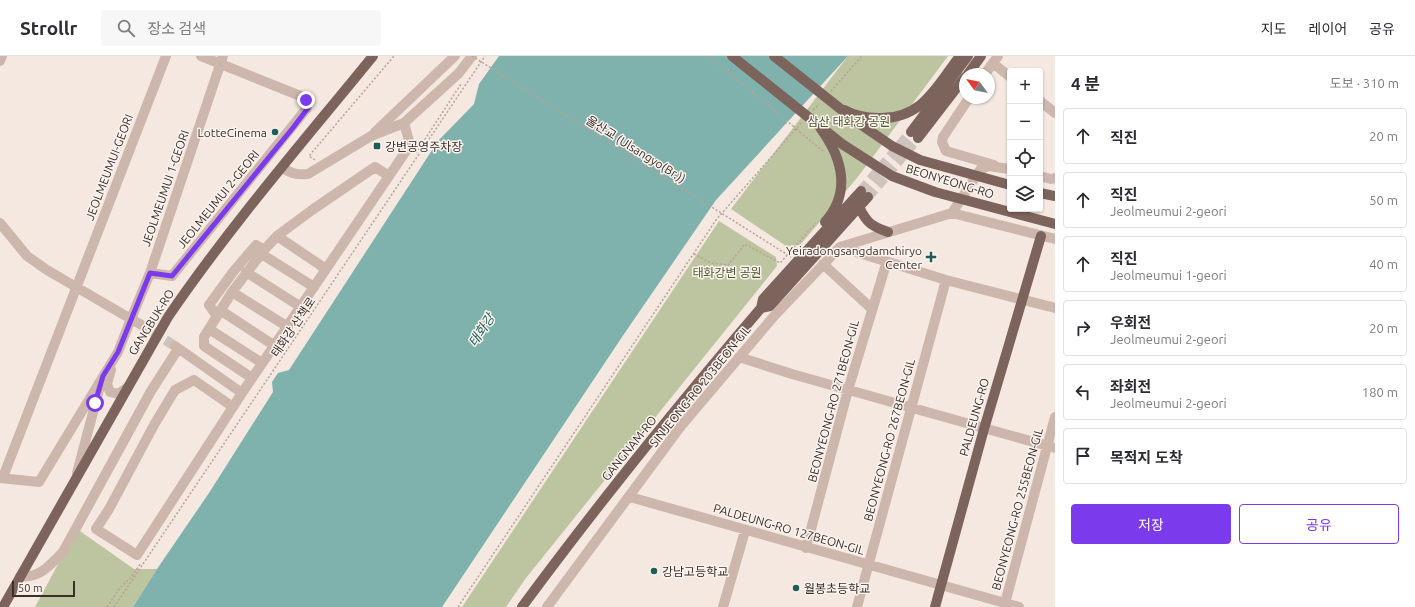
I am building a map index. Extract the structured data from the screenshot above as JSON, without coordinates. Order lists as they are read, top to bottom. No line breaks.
{"streets":{"main road":["BEONYEONG-RO","GANGBUK-RO","PALDEUNG-RO","GANGNAM-RO"],"street":["JEOLMEUMUI-GEORI","JEOLMEUMUI 1-GEORI","JEOLMEUMUI 2-GEORI","SINJEONG-RO 203BEON-GIL","BEONYEONG-RO 271BEON-GIL","BEONYEONG-RO 267BEON-GIL","BEONYEONG-RO 255BEON-GIL","PALDEUNG-RO 127BEON-GIL"],"path":["울산교 (Ulsangyo(Br.))","태화강 산책로"]},"crossings":[["울산교 (Ulsangyo(Br.))","GANGNAM-RO"],["JEOLMEUMUI 1-GEORI","JEOLMEUMUI 2-GEORI"],["SINJEONG-RO 203BEON-GIL","PALDEUNG-RO 127BEON-GIL"],["BEONYEONG-RO 271BEON-GIL","PALDEUNG-RO 127BEON-GIL"],["PALDEUNG-RO","PALDEUNG-RO 127BEON-GIL"],["BEONYEONG-RO 267BEON-GIL","PALDEUNG-RO 127BEON-GIL"],["BEONYEONG-RO 255BEON-GIL","PALDEUNG-RO 127BEON-GIL"]],"water":["태화강"],"parks":["삼산 태화강 공원","태화강변 공원"],"places":{"other":["LotteCinema","강남고등학교","월봉초등학교"],"transit":["강변공영주차장"],"health":["Yeiradongsangdamchiryo Center"]},"scale_bar":"50 m","north":"top left","page":{"header":"Strollr","search":"장소 검색","nav":["지도","레이어","공유"],"heading":["4 분","도보 · 310 m"],"map_buttons":["+","−"],"list":[["직진","20 m"],["직진","Jeolmeumui 2-geori","50 m"],["직진","Jeolmeumui 1-geori","40 m"],["우회전","Jeolmeumui 2-geori","20 m"],["좌회전","Jeolmeumui 2-geori","180 m"],"목적지 도착"],"buttons":["저장","공유"],"scale":"50 m"}}
